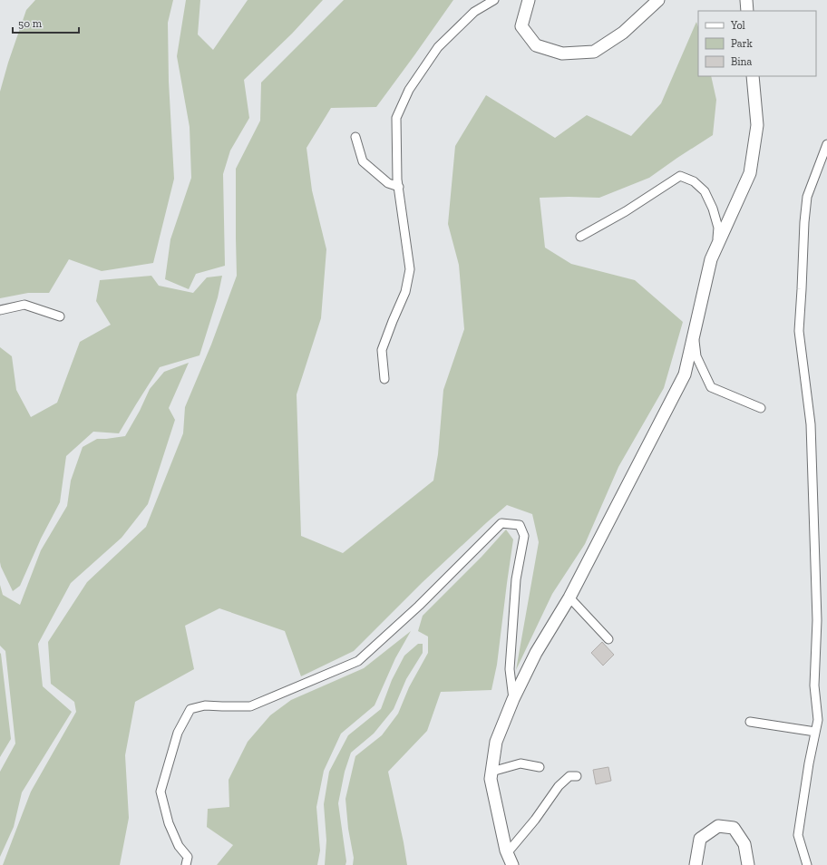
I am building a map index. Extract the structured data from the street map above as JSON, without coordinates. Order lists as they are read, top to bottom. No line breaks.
{"legend":["Yol","Park","Bina"],"scale_bar":"50 m"}
